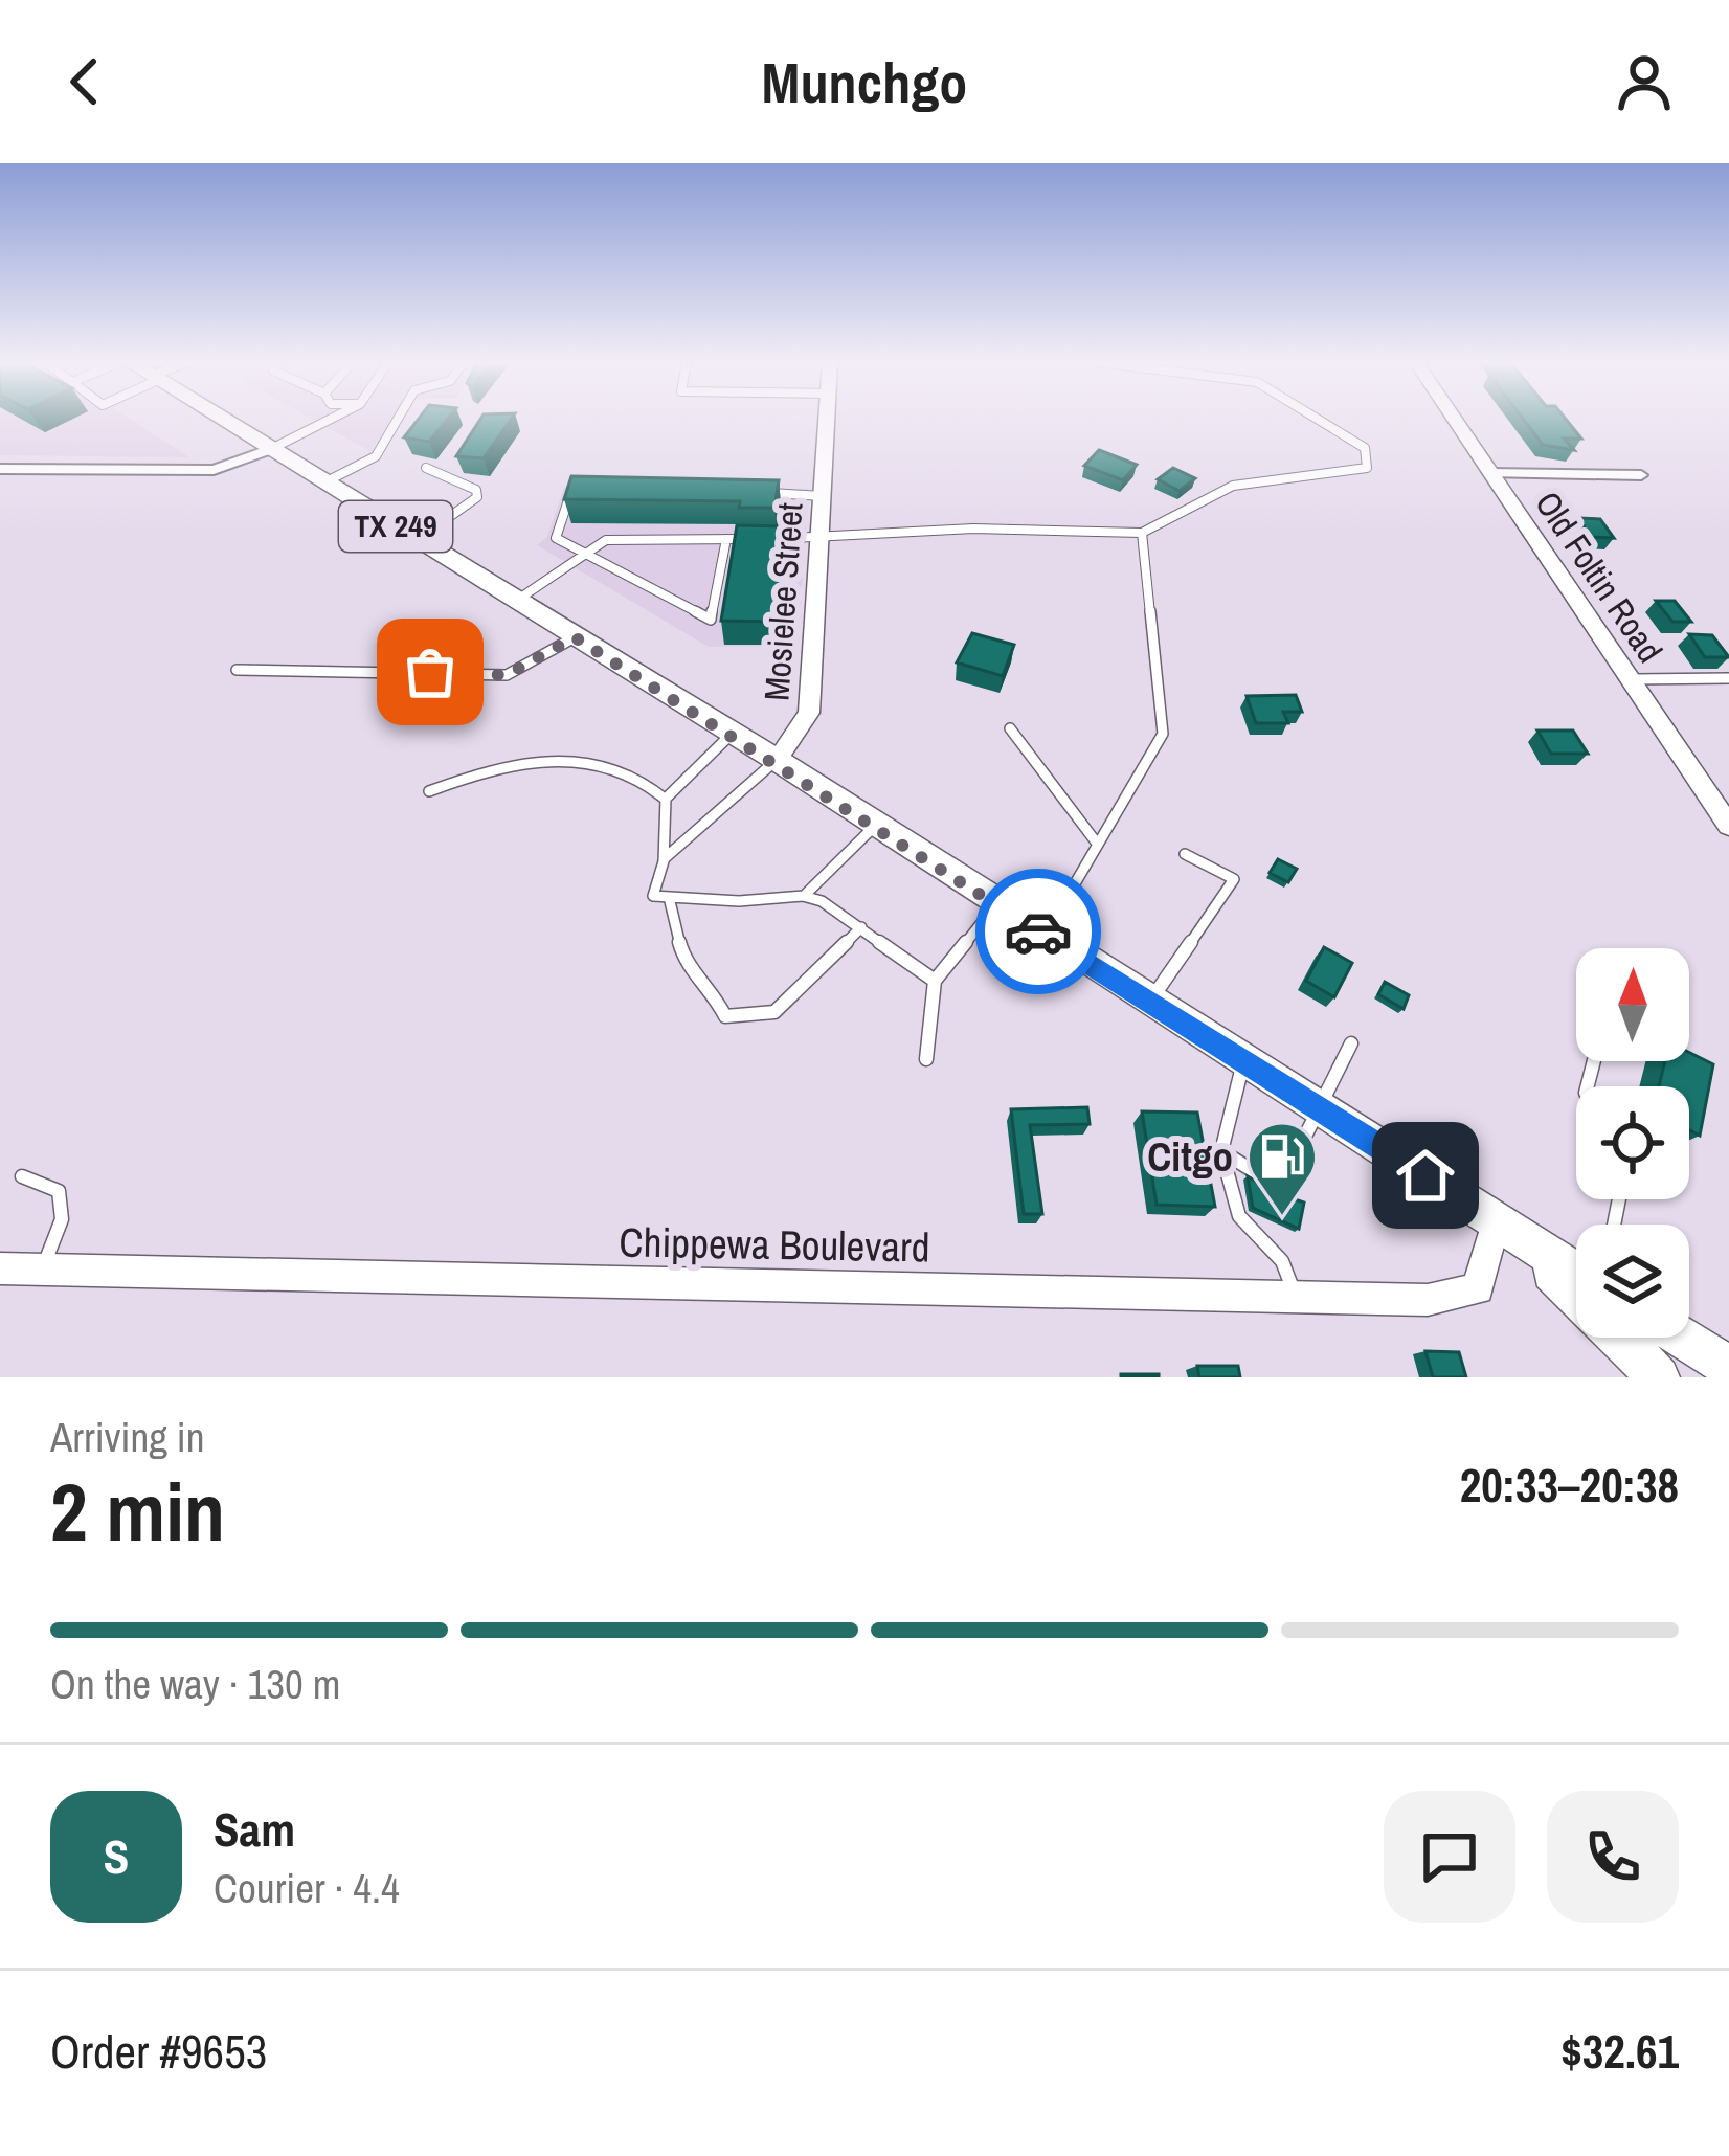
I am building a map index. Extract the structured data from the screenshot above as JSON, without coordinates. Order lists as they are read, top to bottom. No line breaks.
{"streets":{"main road":["TX 249"],"street":["Old Foltin Road","Mosielee Street","Chippewa Boulevard"]},"crossings":[["TX 249","Mosielee Street"],["TX 249","Chippewa Boulevard"]],"places":{"fuel station":["Citgo"]},"north":"top","page":{"header":"Munchgo","heading":["2 min","Arriving in","20:33–20:38"],"panel":["Sam","Courier · 4.4","Order #9653","$32.61"],"bar":"On the way · 130 m","round":"S"}}
